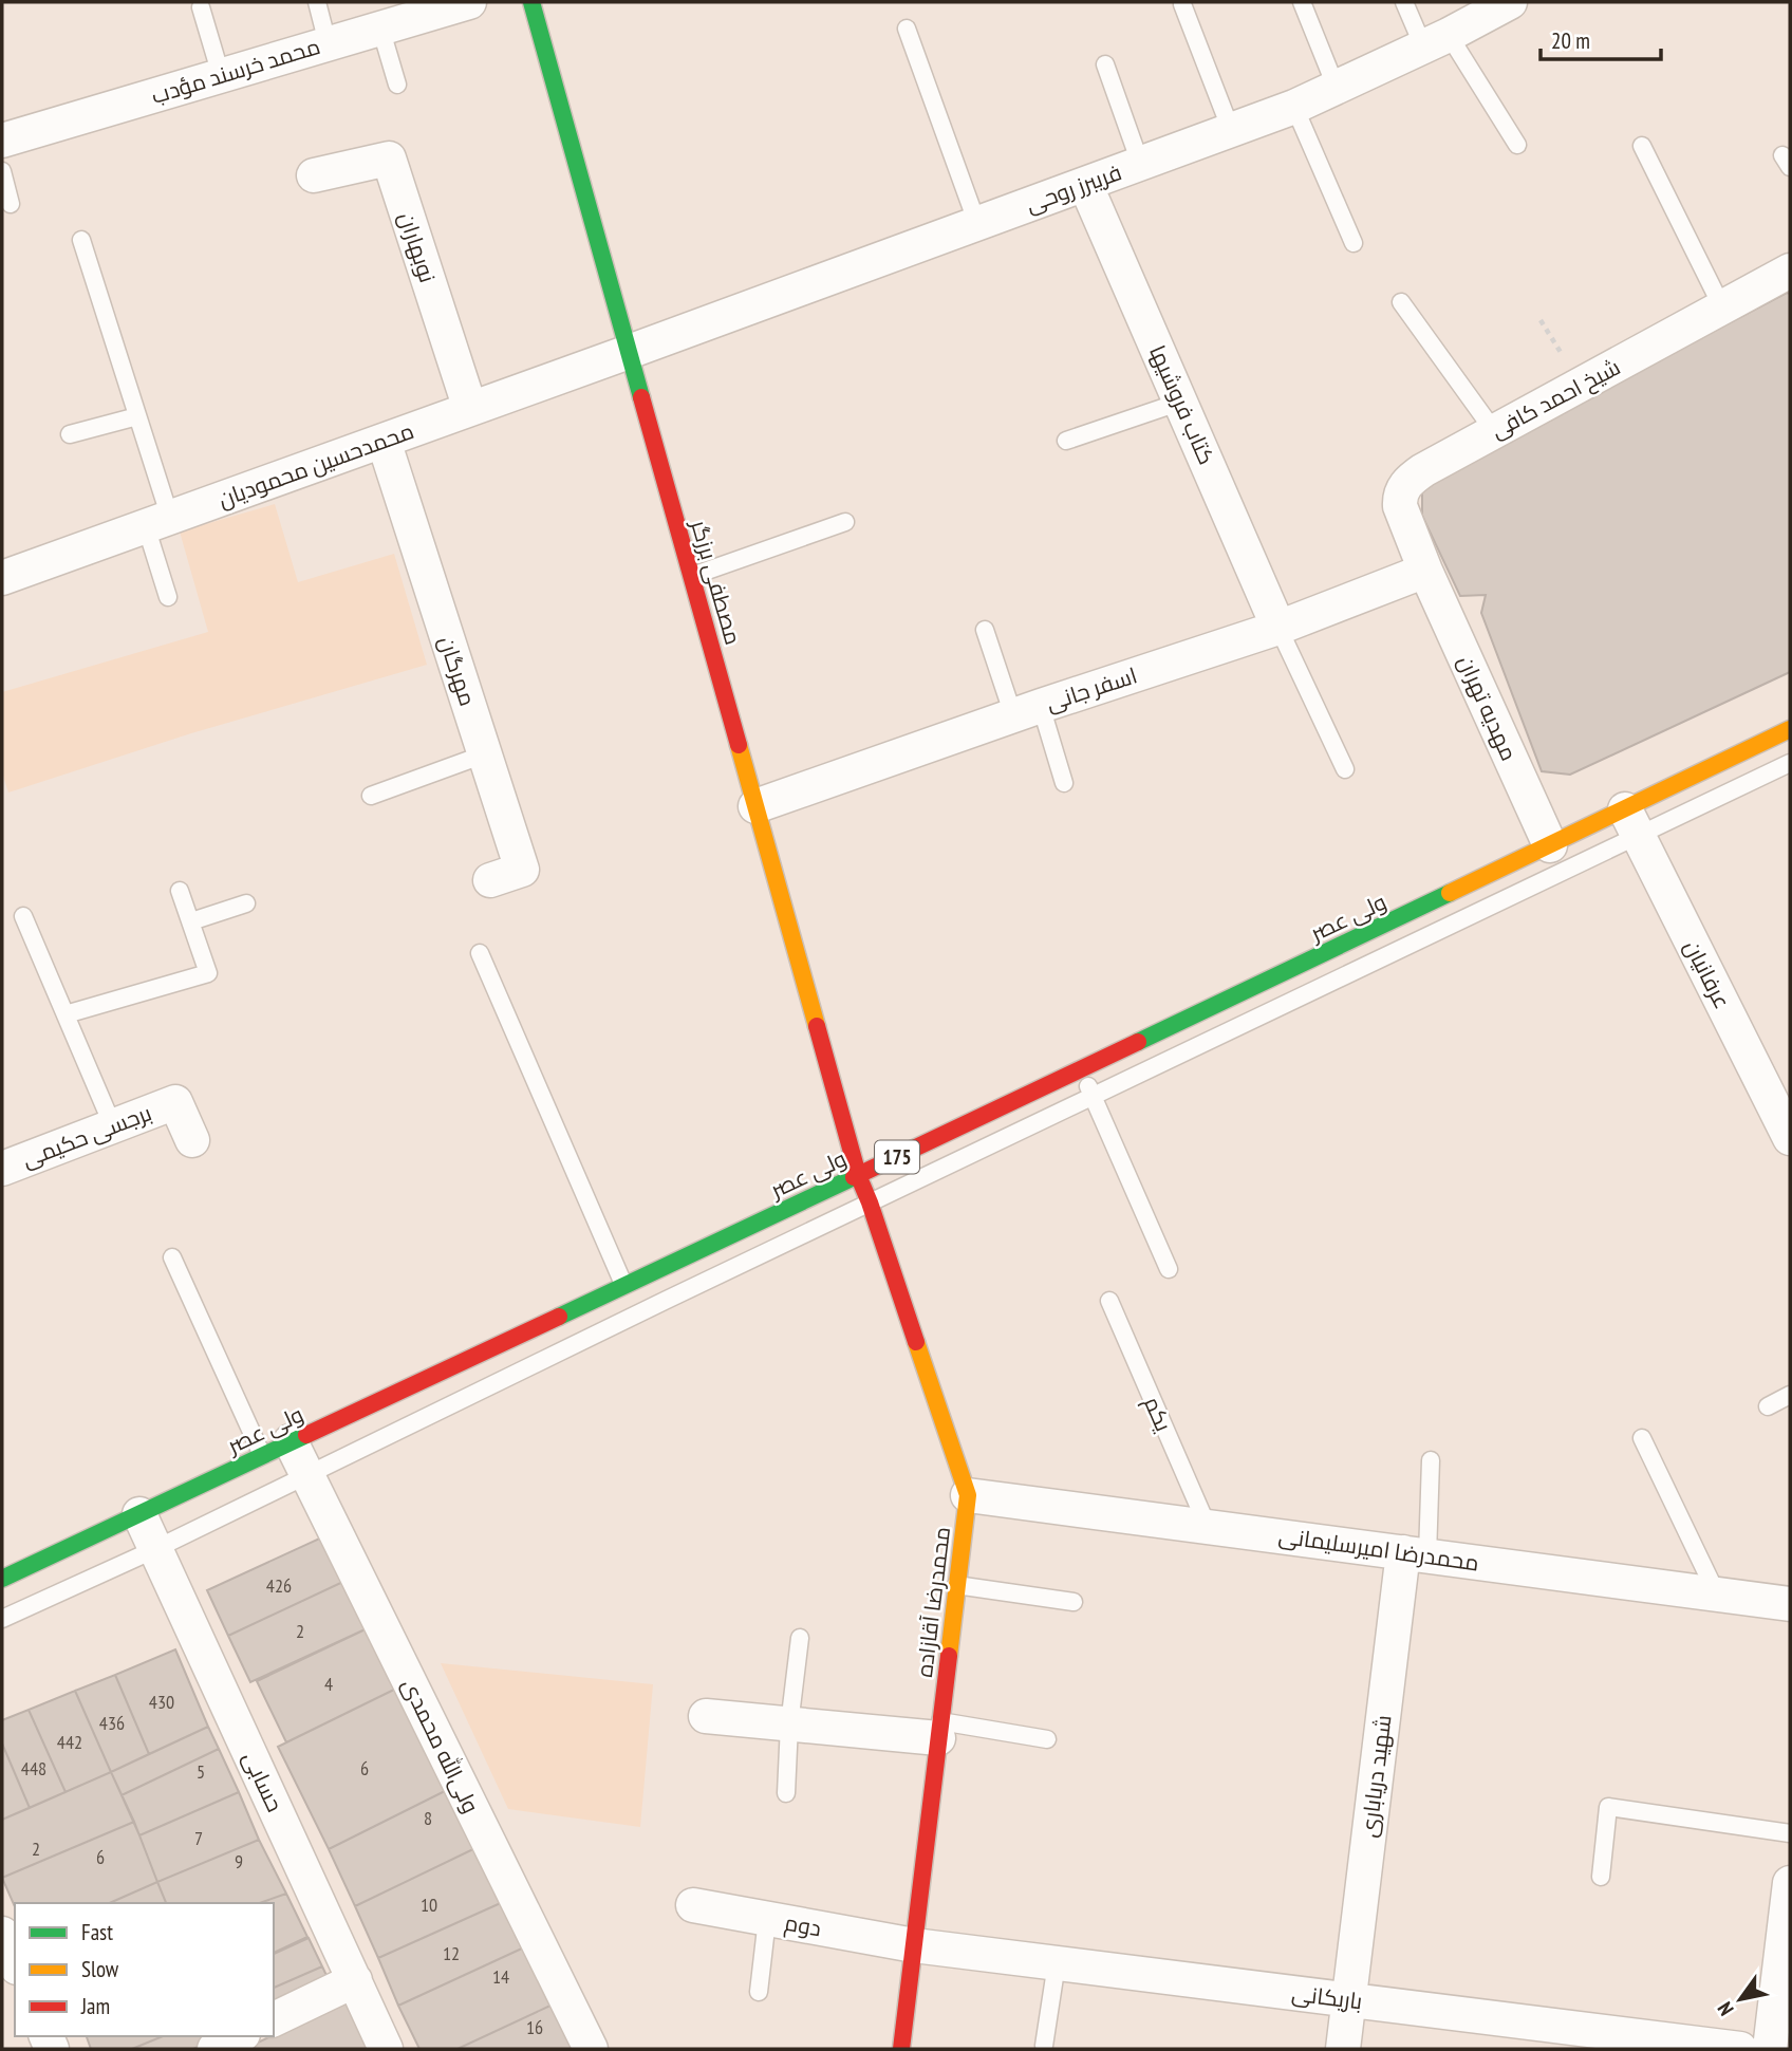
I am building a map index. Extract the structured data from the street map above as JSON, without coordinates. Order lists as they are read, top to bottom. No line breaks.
{"streets":{"street":["محمد خرسند مؤدب","فریبرز روحی","نوبهاران","شیخ احمد کافی","کتاب فروشیها","محمدحسین محمودیان","مصطفی برزگر","مهرگان","اسفر جانی","مهدیه تهران","ولی عصر","عرفانیان","برجسی حکیمی","175","محمدرضا امیرسلیمانی","محمدرضا آقازاده","ولی‌الله محمدی","شهید دریاباری","حسابی","دوم","باریکانی"],"lane":["یکم"]},"crossings":[["فریبرز روحی","کتاب فروشیها"],["فریبرز روحی","محمدحسین محمودیان"],["فریبرز روحی","مصطفی برزگر"],["نوبهاران","محمدحسین محمودیان"],["شیخ احمد کافی","اسفر جانی"],["شیخ احمد کافی","مهدیه تهران"],["کتاب فروشیها","اسفر جانی"],["محمدحسین محمودیان","مصطفی برزگر"],["محمدحسین محمودیان","مهرگان"],["مصطفی برزگر","اسفر جانی"],["مصطفی برزگر","ولی عصر"],["مصطفی برزگر","محمدرضا آقازاده"],["اسفر جانی","مهدیه تهران"],["مهدیه تهران","ولی عصر"],["ولی عصر","عرفانیان"],["ولی عصر","محمدرضا آقازاده"],["ولی عصر","ولی‌الله محمدی"],["ولی عصر","حسابی"],["یکم","محمدرضا امیرسلیمانی"],["محمدرضا امیرسلیمانی","محمدرضا آقازاده"],["محمدرضا امیرسلیمانی","شهید دریاباری"],["محمدرضا آقازاده","دوم"],["محمدرضا آقازاده","باریکانی"],["شهید دریاباری","باریکانی"],["دوم","باریکانی"]],"house_numbers":["426","2","4","430","436","442","448","6","5","8","7","2","6","9","10","12","14","16"],"legend":["Fast","Slow","Jam"],"scale_bar":"20 m","north":"bottom left"}
